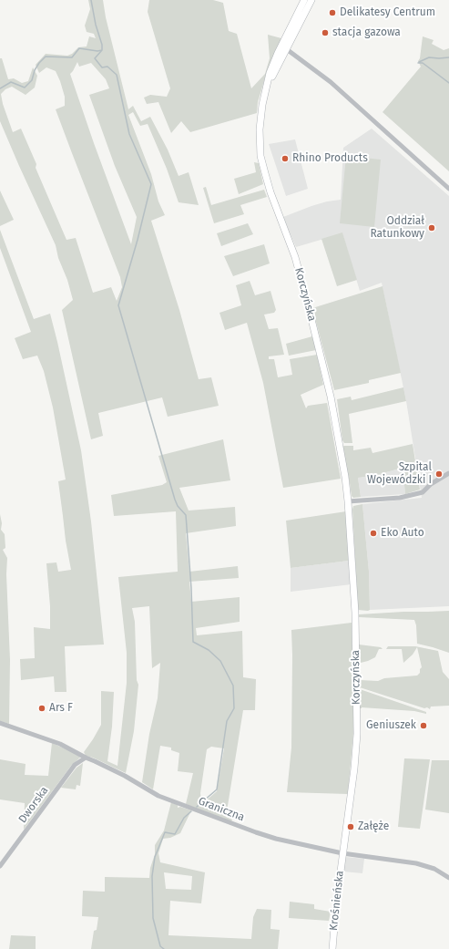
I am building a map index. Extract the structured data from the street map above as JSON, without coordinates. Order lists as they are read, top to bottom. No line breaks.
{"streets":{"main road":["Korczyńska","Krośnieńska"],"street":["Dworska","Graniczna"]},"crossings":[["Korczyńska","Graniczna"],["Korczyńska","Krośnieńska"],["Dworska","Graniczna"],["Graniczna","Krośnieńska"]],"places":["Delikatesy Centrum","stacja gazowa","Rhino Products","Oddział Ratunkowy","Szpital Wojewódzki I","Eko Auto","Ars F","Geniuszek","Załęże"]}
